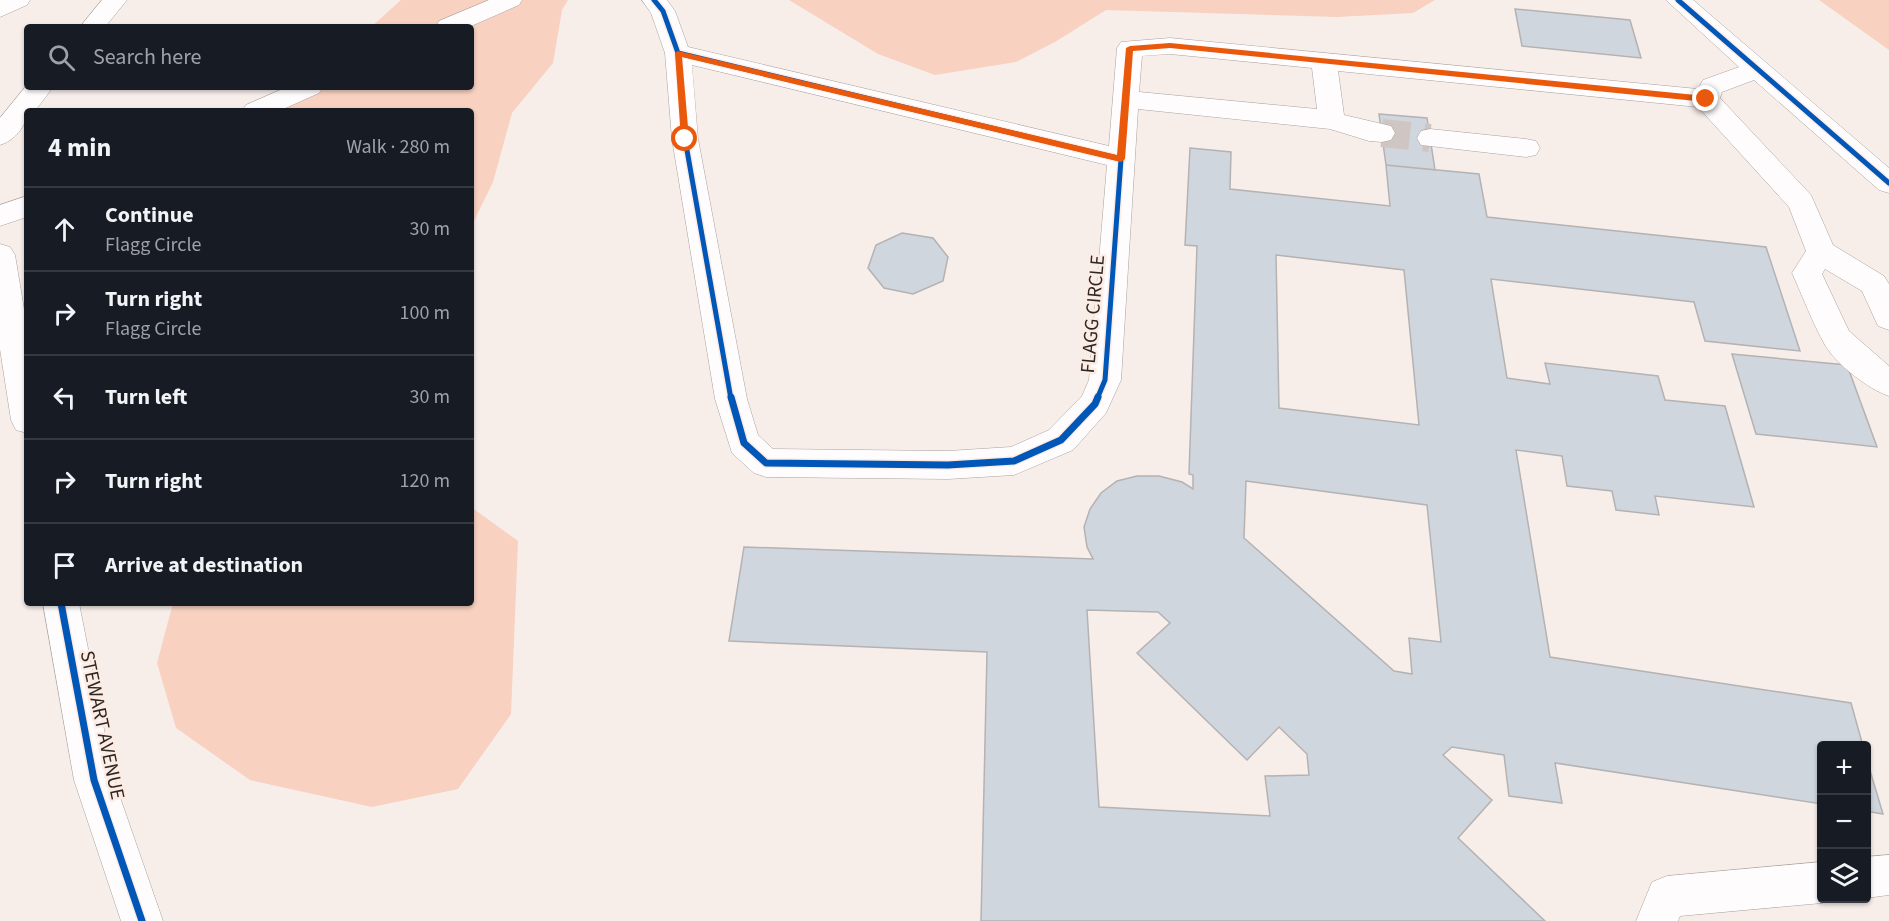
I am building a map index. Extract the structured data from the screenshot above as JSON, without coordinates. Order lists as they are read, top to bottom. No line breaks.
{"streets":{"street":["FLAGG CIRCLE","STEWART AVENUE"]},"page":{"search":"Search here","heading":["4 min","Walk · 280 m"],"list":[["Continue","Flagg Circle","30 m"],["Turn right","Flagg Circle","100 m"],["Turn left","30 m"],["Turn right","120 m"],"Arrive at destination"],"map_buttons":["+","−"]}}
